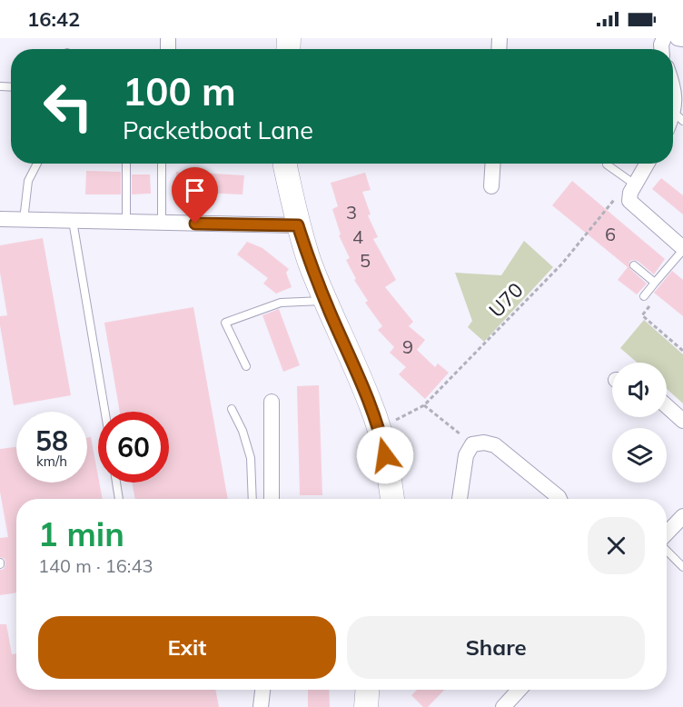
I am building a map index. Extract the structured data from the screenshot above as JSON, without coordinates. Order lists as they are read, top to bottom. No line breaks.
{"streets":{"path":["U70"]},"house_numbers":["3","6","4","5","9"],"page":{"status":"16:42","turn":["100 m","Packetboat Lane"],"speed":"58 km/h","limit":"60","heading":["1 min","140 m · 16:43"],"buttons":["Exit","Share"]}}
